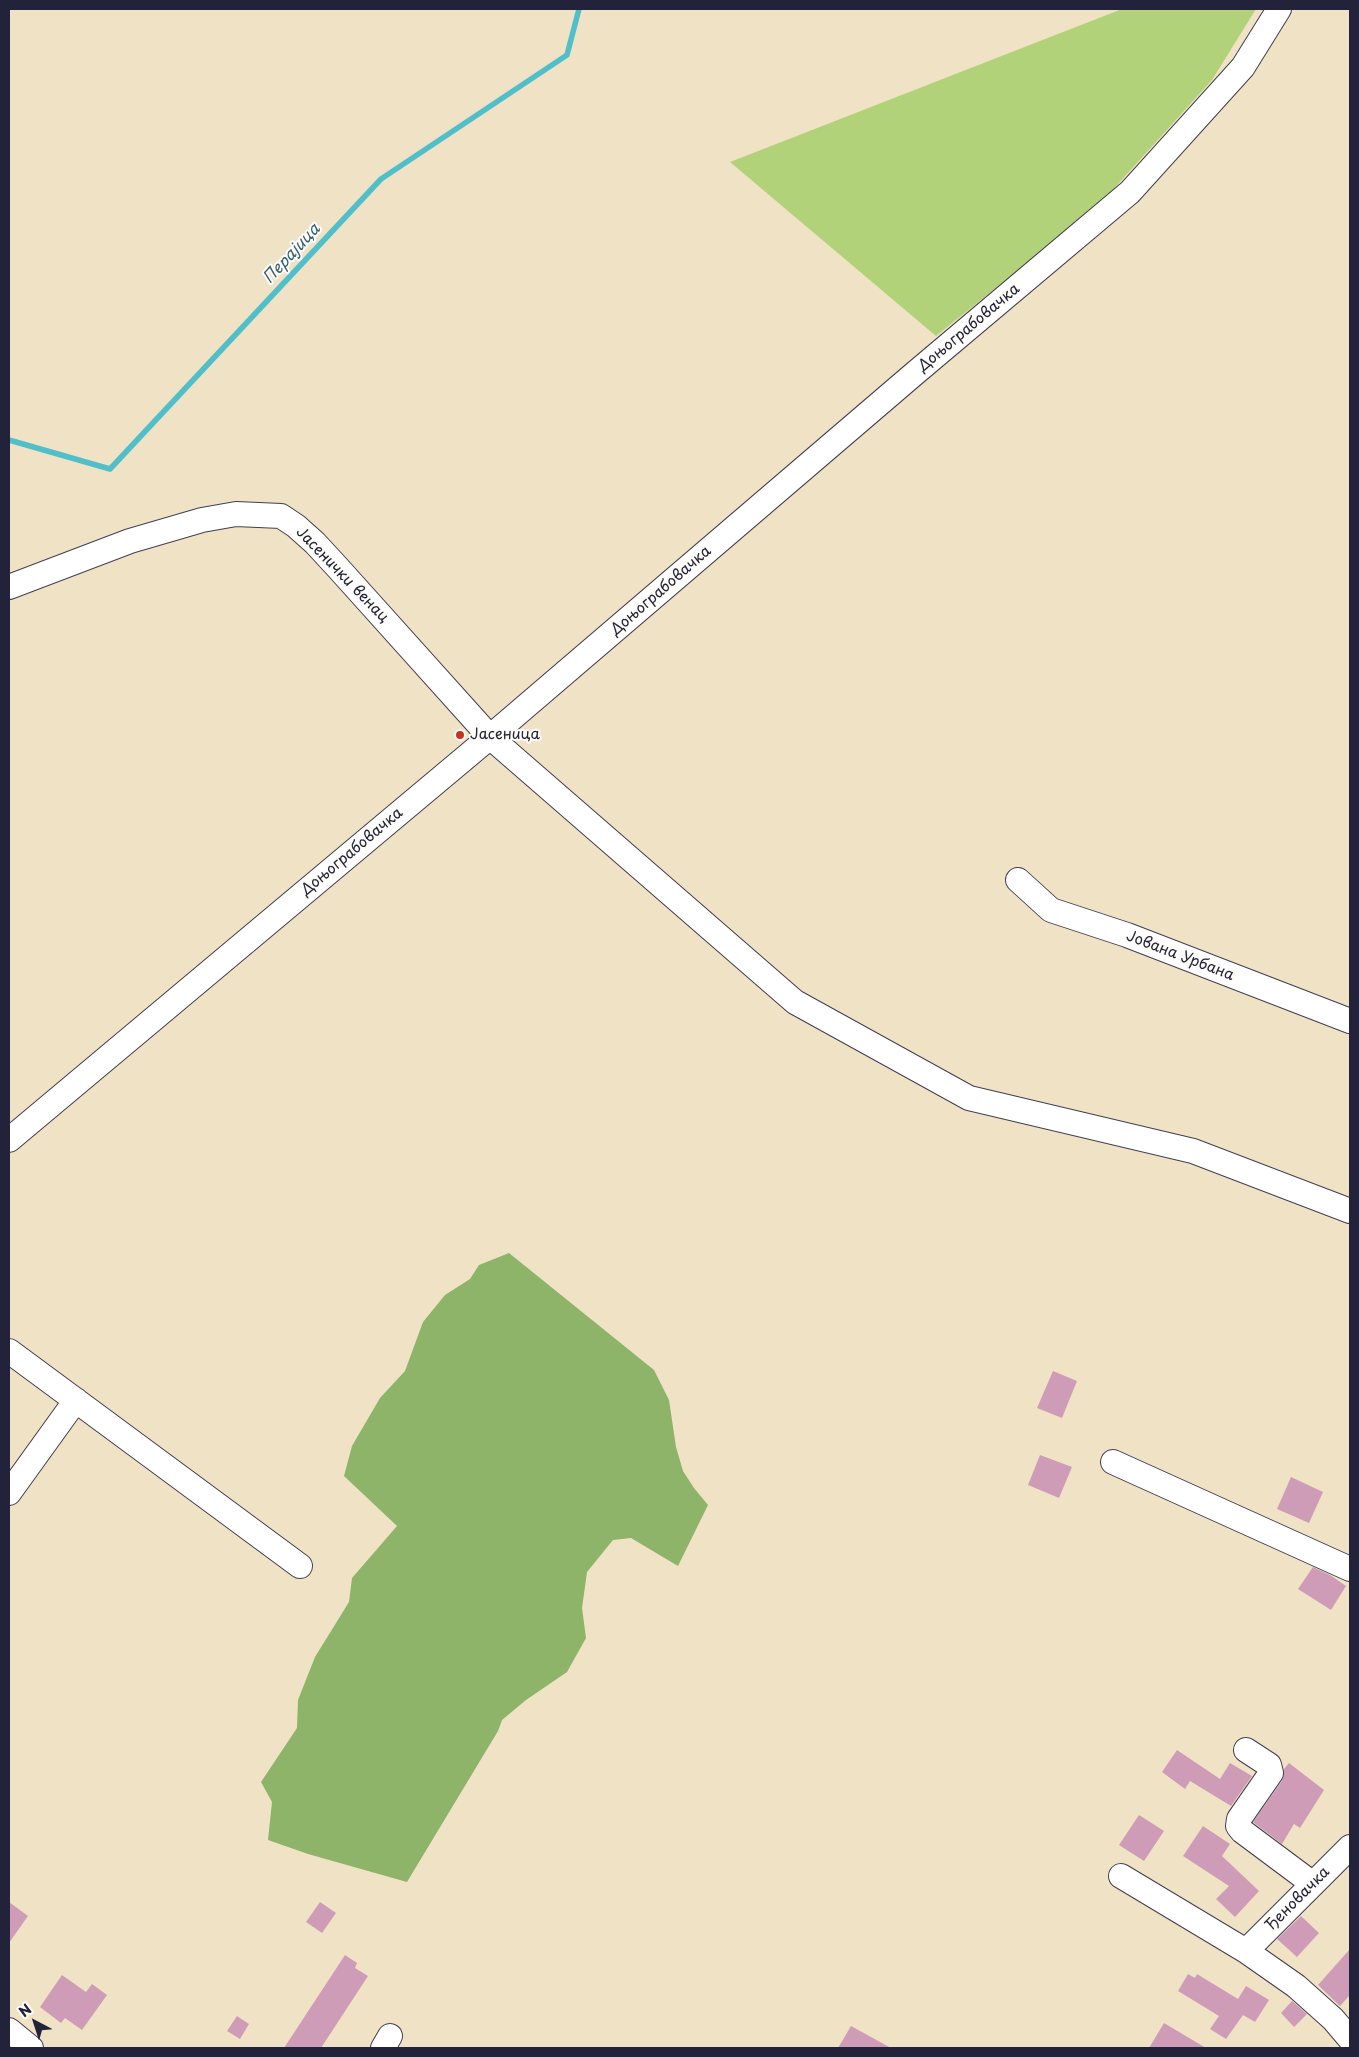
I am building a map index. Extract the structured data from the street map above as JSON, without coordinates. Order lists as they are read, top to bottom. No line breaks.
{"streets":{"street":["Доњограбовачка","Јасенички венац","Јована Урбана","Ђеновачка"]},"crossings":[["Доњограбовачка","Јасенички венац"]],"water":["Перајица"],"places":["Јасеница"],"north":"top left"}
